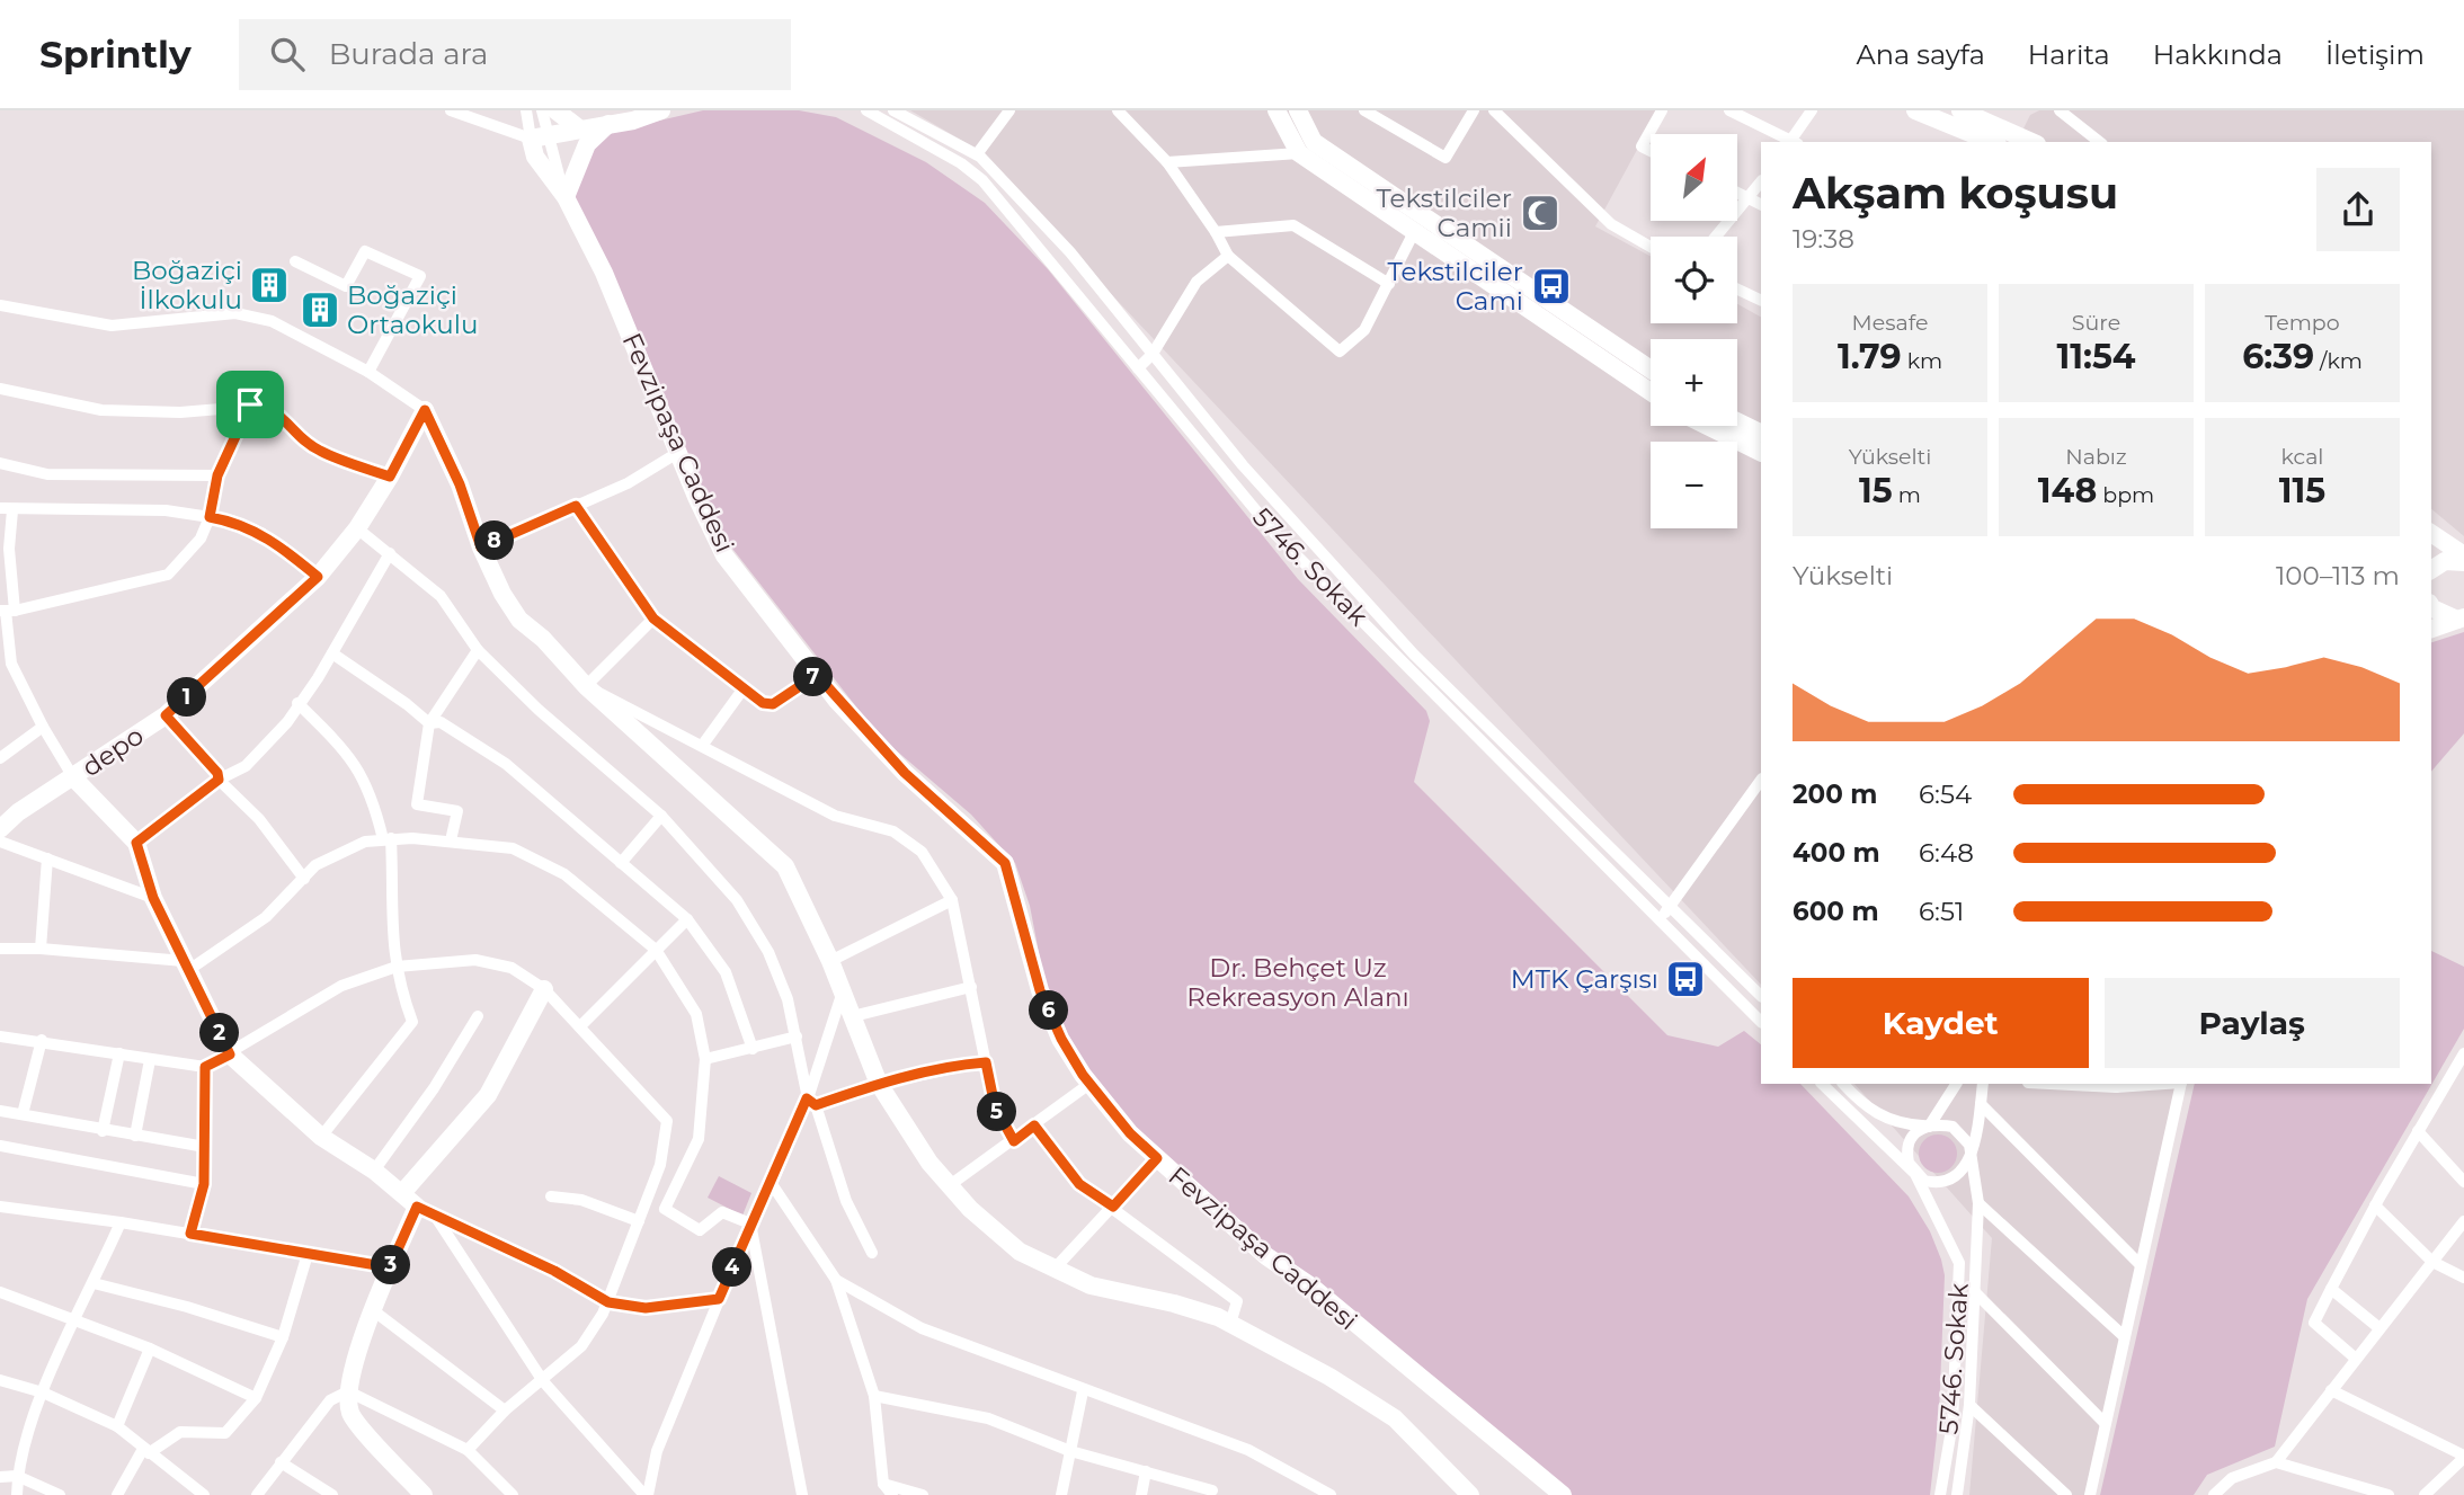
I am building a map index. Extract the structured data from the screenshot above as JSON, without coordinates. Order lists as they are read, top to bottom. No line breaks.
{"streets":{"street":["Fevzipaşa Caddesi","5746. Sokak","depo"]},"parks":["Dr. Behçet Uz Rekreasyon Alanı"],"places":{"mosque":["Tekstilciler Camii"],"building":["Boğaziçi İlkokulu","Boğaziçi Ortaokulu"],"bus stop":["Tekstilciler Cami","MTK Çarşısı"]},"north":"top right","page":{"header":"Sprintly","search":"Burada ara","nav":["Ana sayfa","Harita","Hakkında","İletişim"],"map_buttons":["+","−"],"heading":["Akşam koşusu","19:38"],"stats":[["Mesafe","1.79 km"],["Süre","11:54"],["Tempo","6:39 /km"],["Yükselti","15 m"],["Nabız","148 bpm"],["kcal","115"]],"pins":["8","7","1","6","2","5","3","4"],"chart":["Yükselti","100–113 m"],"list":[{"name":"200 m","note":"6:54"},{"name":"400 m","note":"6:48"},{"name":"600 m","note":"6:51"}],"buttons":["Kaydet","Paylaş"]}}
